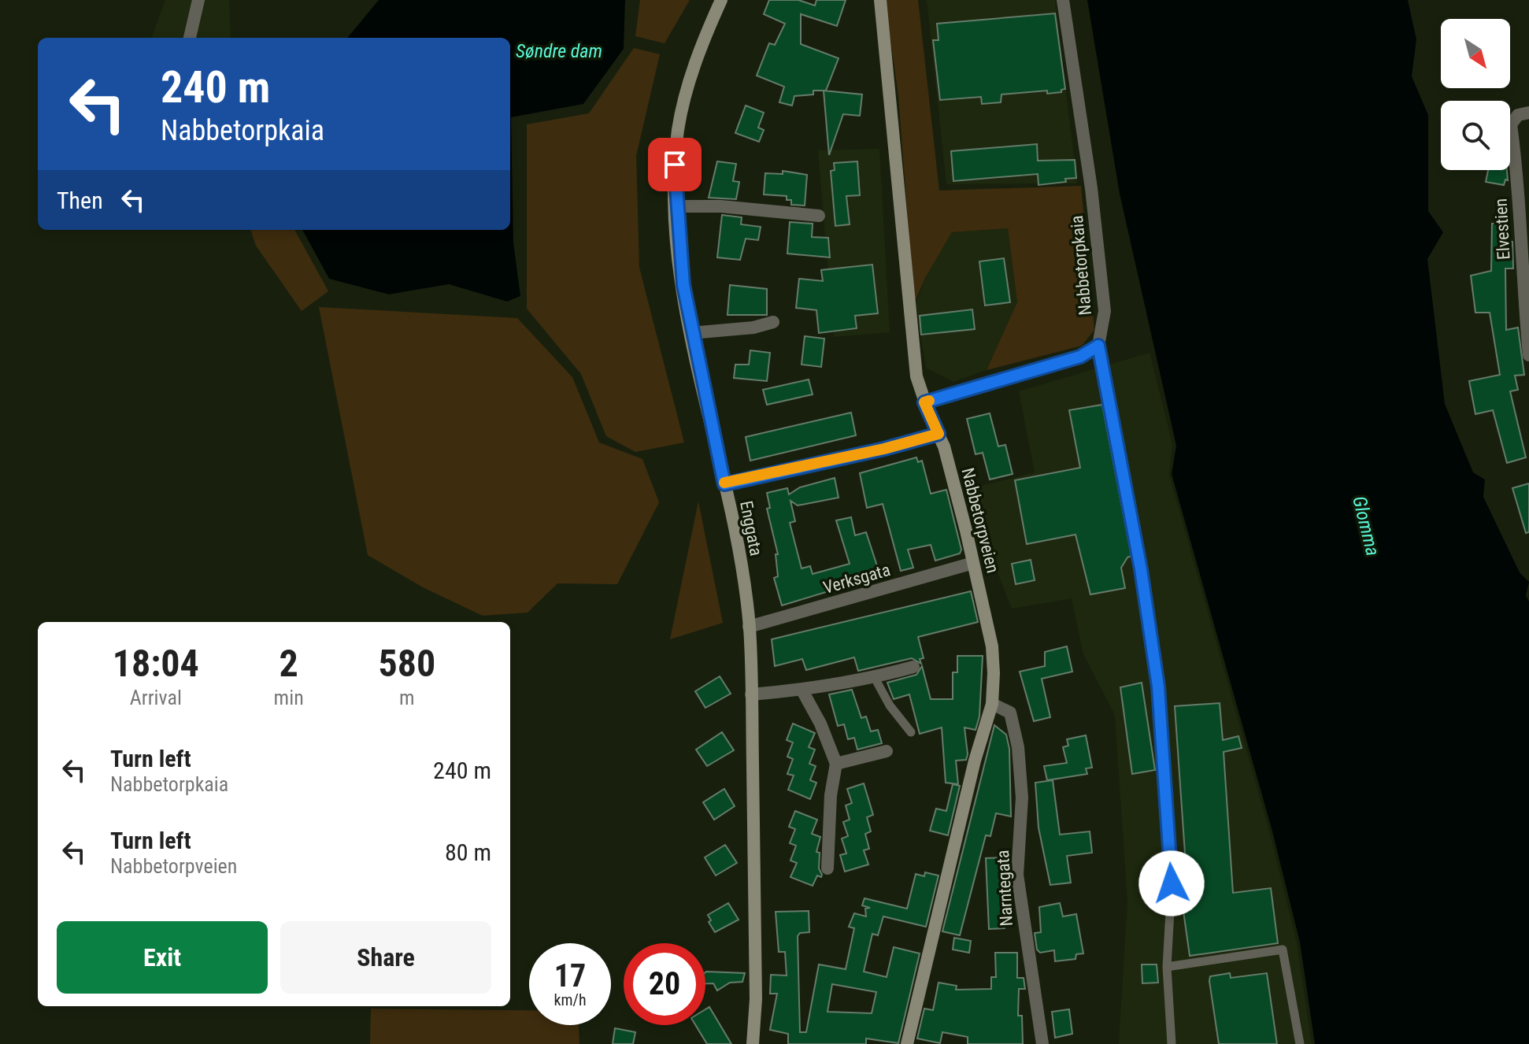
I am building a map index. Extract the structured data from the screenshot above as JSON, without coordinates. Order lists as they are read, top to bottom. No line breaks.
{"streets":{"main road":["Nabbetorpveien","Enggata"],"street":["Elvestien","Nabbetorpkaia","Verksgata","Narntegata"]},"crossings":[["Nabbetorpveien","Verksgata"],["Nabbetorpveien","Narntegata"],["Enggata","Verksgata"]],"water":["Søndre dam","Glomma"],"north":"bottom right","page":{"turn":["240 m","Nabbetorpkaia"],"then":"Then","eta":["18:04","Arrival","2","min","580","m"],"list":[{"name":"Turn left","note":"Nabbetorpkaia","value":"240 m"},{"name":"Turn left","note":"Nabbetorpveien","value":"80 m"}],"buttons":["Exit","Share"],"speed":"17 km/h","limit":"20"}}
